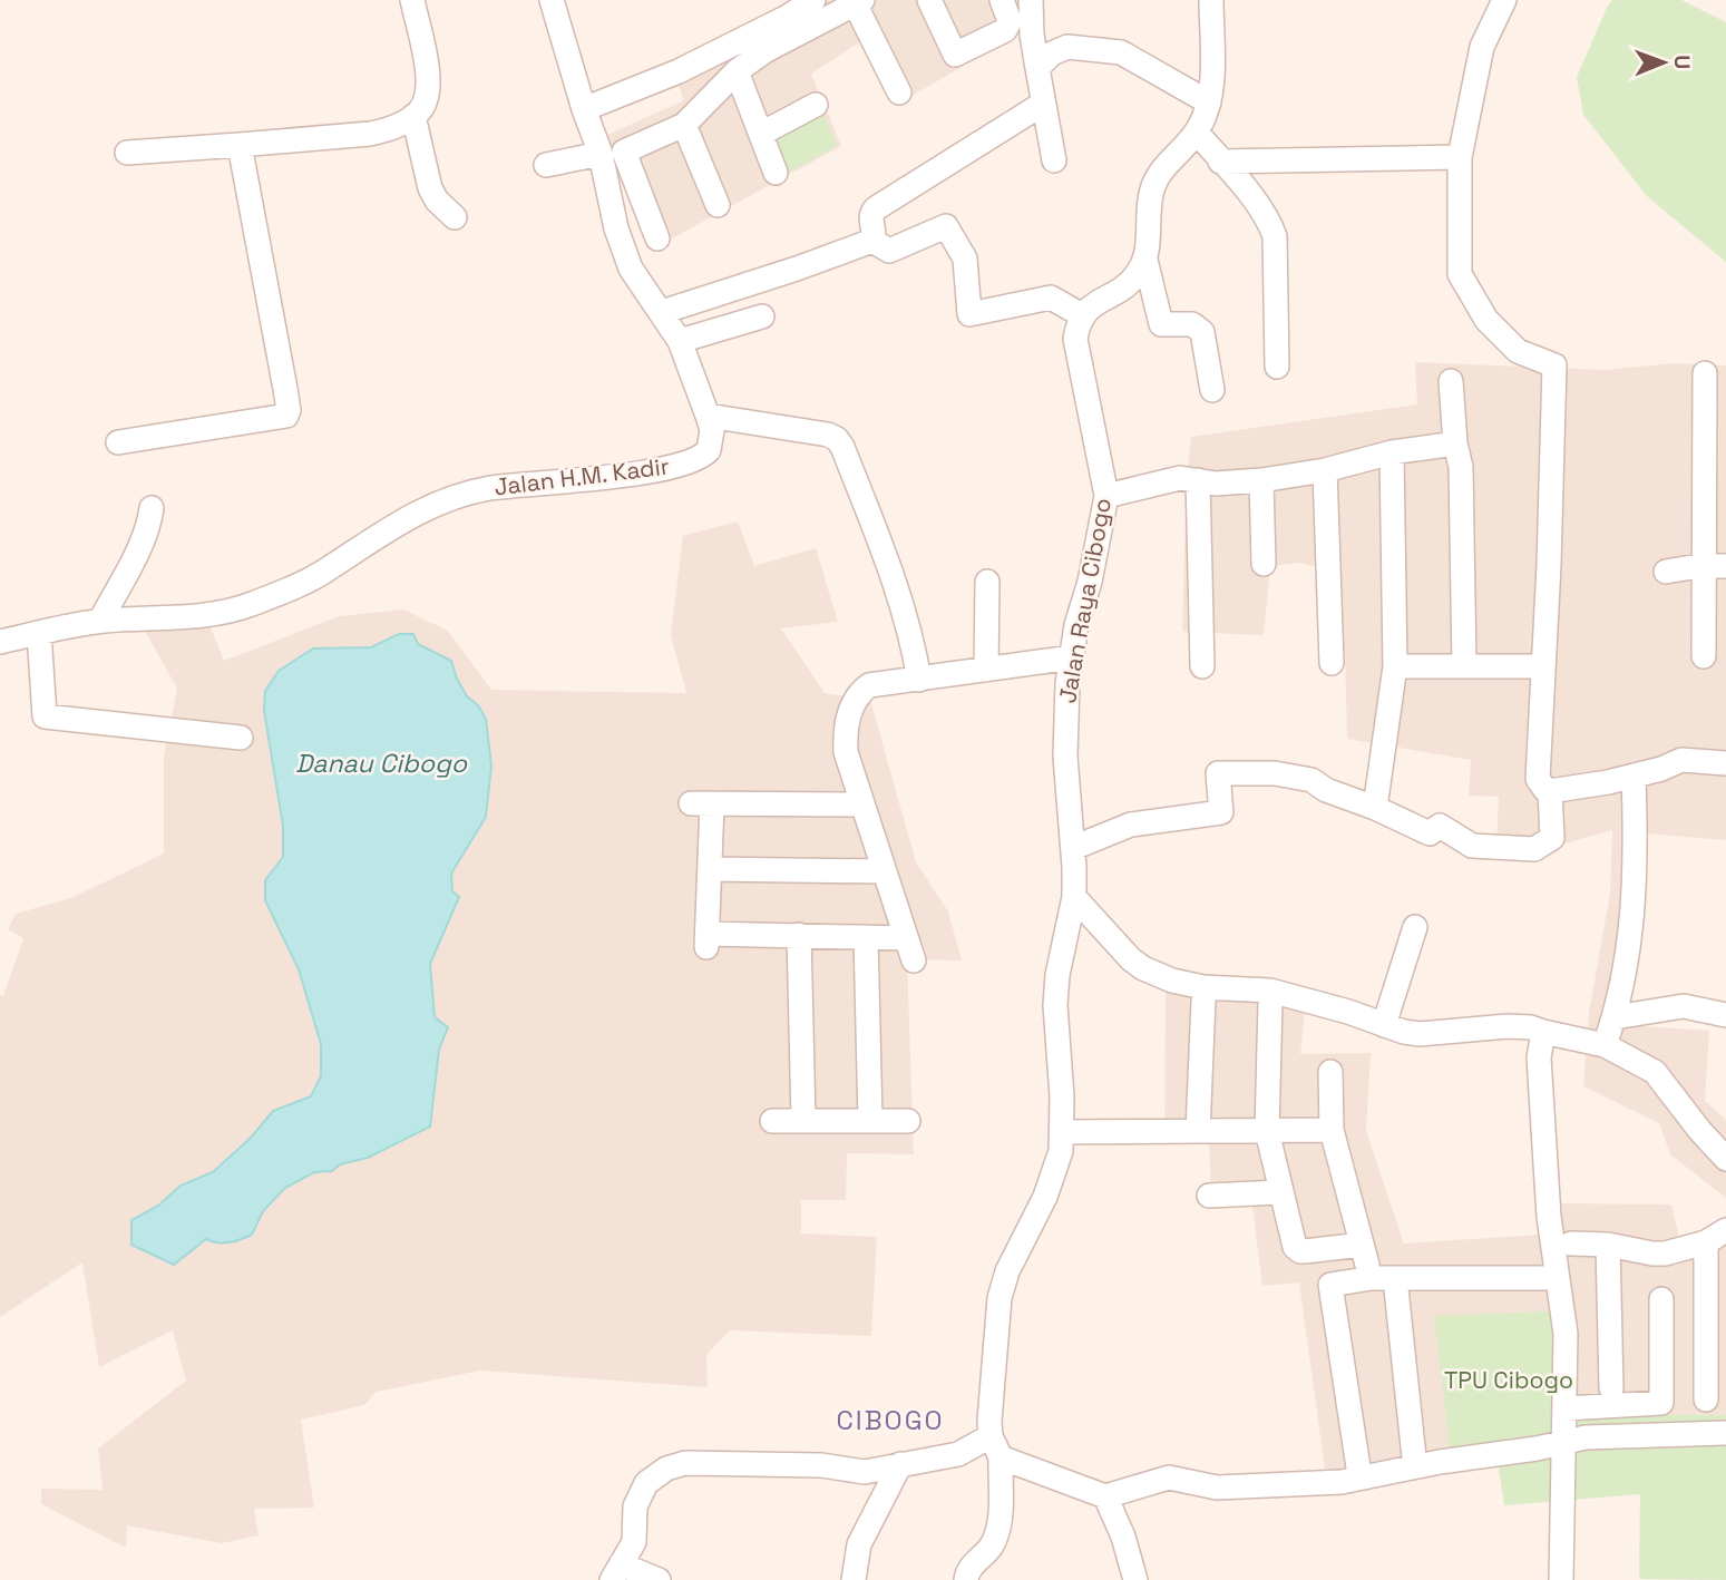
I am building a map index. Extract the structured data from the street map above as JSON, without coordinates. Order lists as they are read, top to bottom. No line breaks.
{"streets":{"street":["Jalan H.M. Kadir","Jalan Raya Cibogo"]},"districts":["CIBOGO"],"water":["Danau Cibogo"],"parks":["TPU Cibogo"],"north":"right"}
